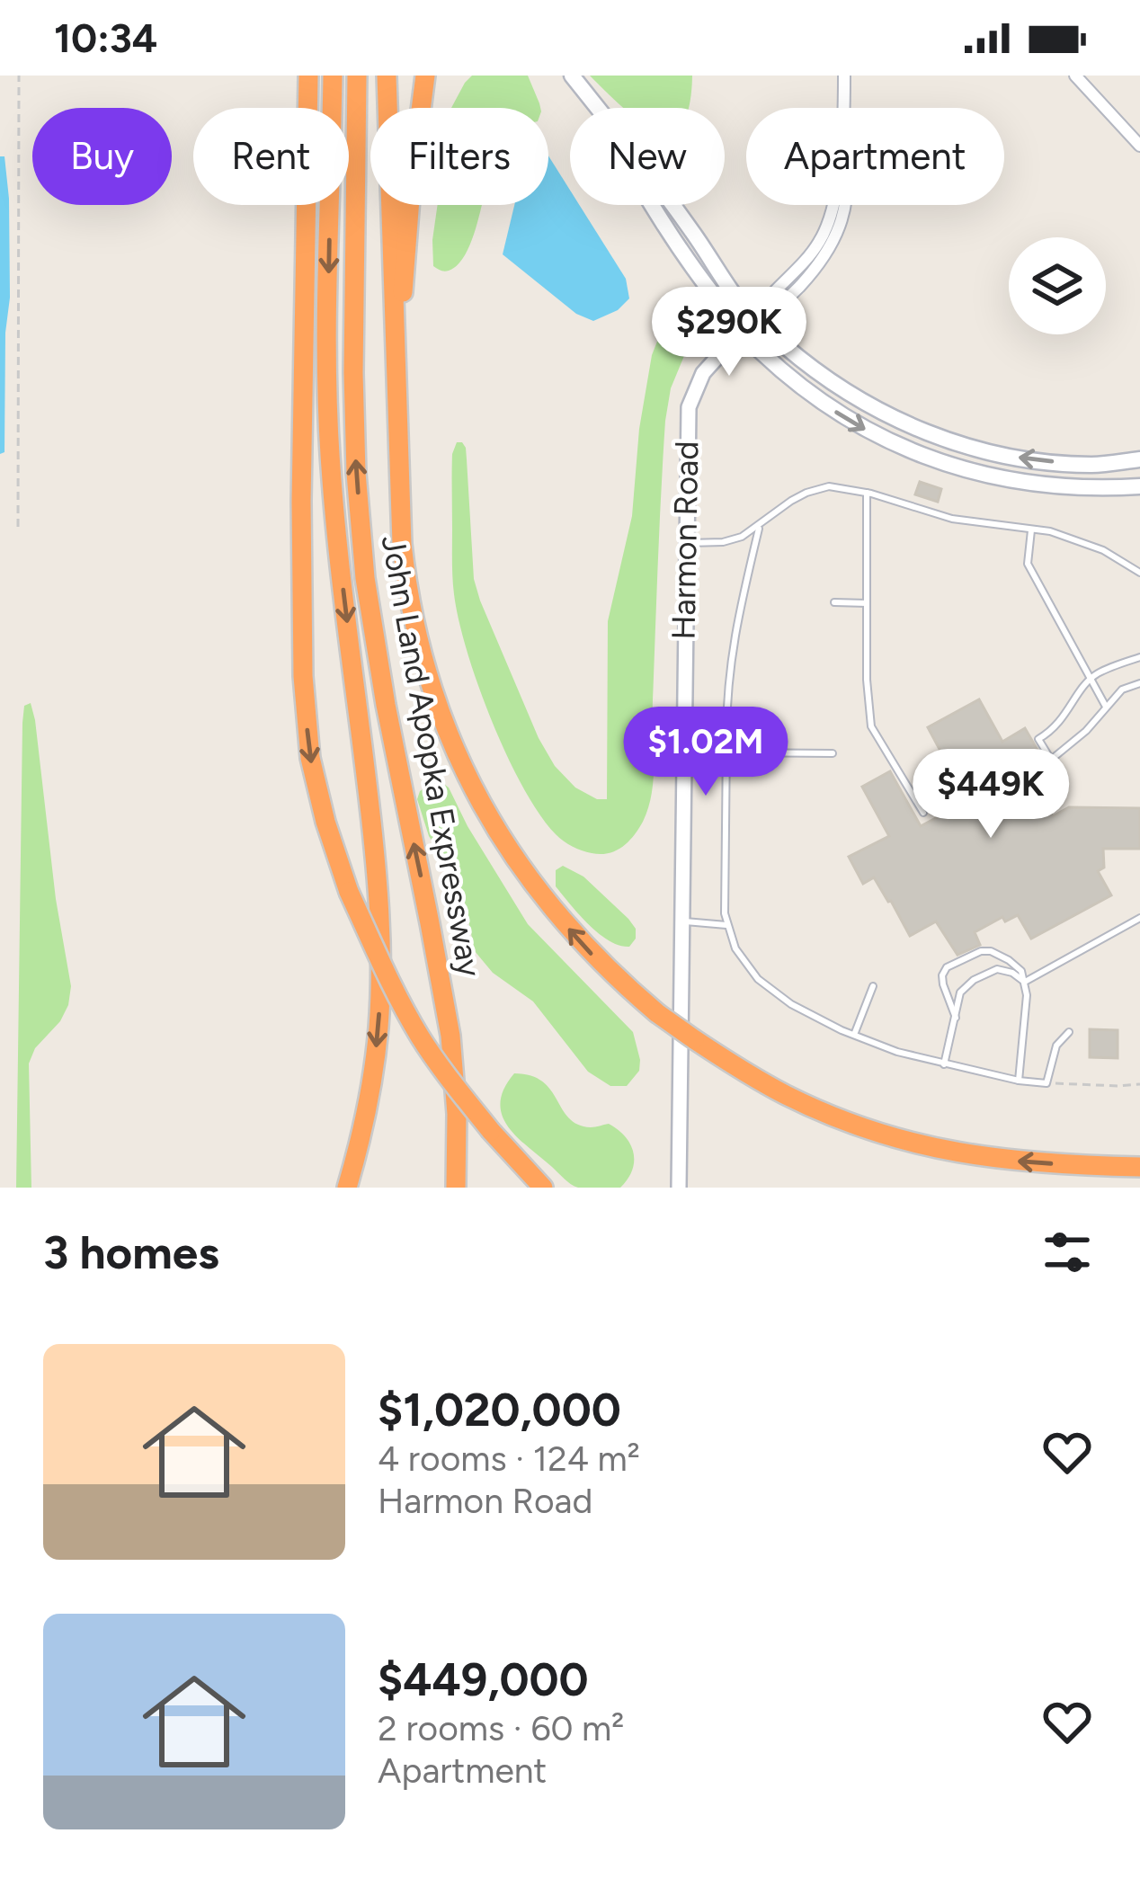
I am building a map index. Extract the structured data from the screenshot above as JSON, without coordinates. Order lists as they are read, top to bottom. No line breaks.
{"streets":{"highway":["John Land Apopka Expressway"],"street":["Harmon Road"]},"page":{"status":"10:34","chip":["Buy","Rent","Filters","New","Apartment"],"price":["$290K","$1.02M","$449K"],"heading":"3 homes","list":[{"name":"$1,020,000","note":"4 rooms · 124 m² · Harmon Road"},{"name":"$449,000","note":"2 rooms · 60 m² · Apartment"}]}}
